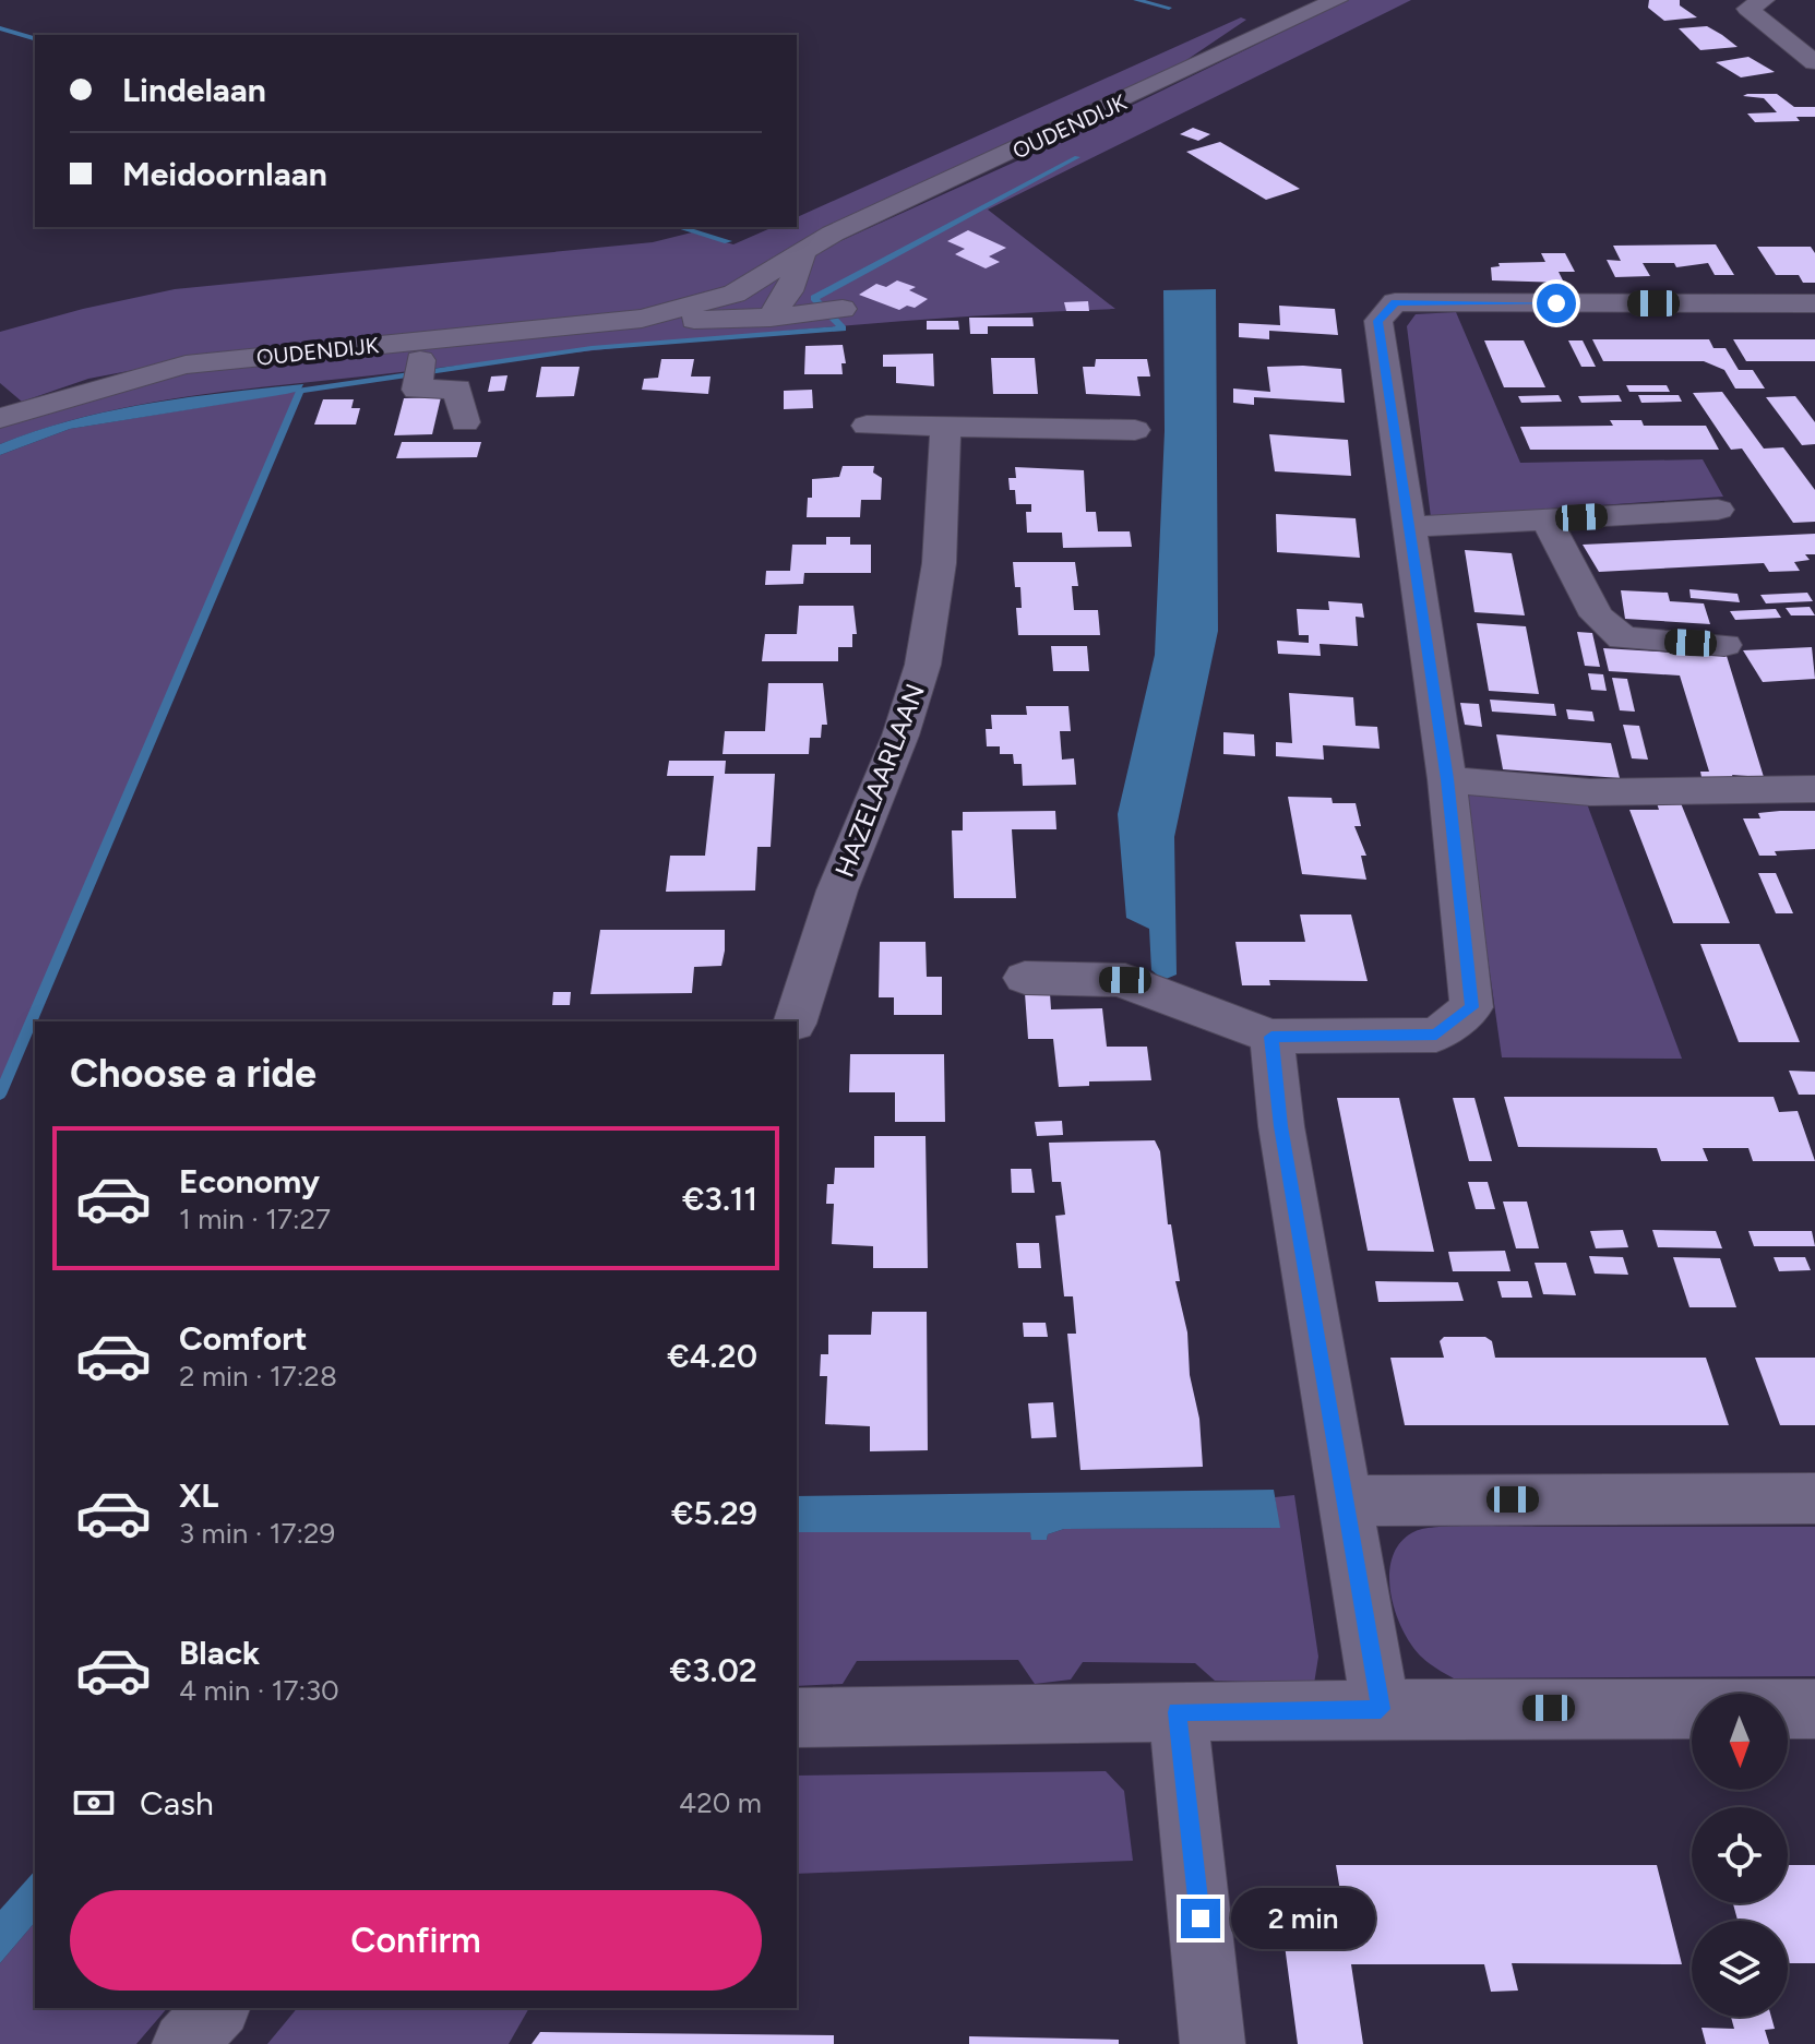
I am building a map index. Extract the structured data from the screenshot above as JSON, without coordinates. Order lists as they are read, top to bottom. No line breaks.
{"streets":{"street":["OUDENDIJK","HAZELAARLAAN"]},"north":"bottom","page":{"banner":["Lindelaan","Meidoornlaan"],"heading":"Choose a ride","list":[{"name":"Economy","note":"1 min · 17:27","value":"€3.11"},{"name":"Comfort","note":"2 min · 17:28","value":"€4.20"},{"name":"XL","note":"3 min · 17:29","value":"€5.29"},{"name":"Black","note":"4 min · 17:30","value":"€3.02"}],"pay":["Cash","420 m"],"buttons":"Confirm","bubble":"2 min"}}
